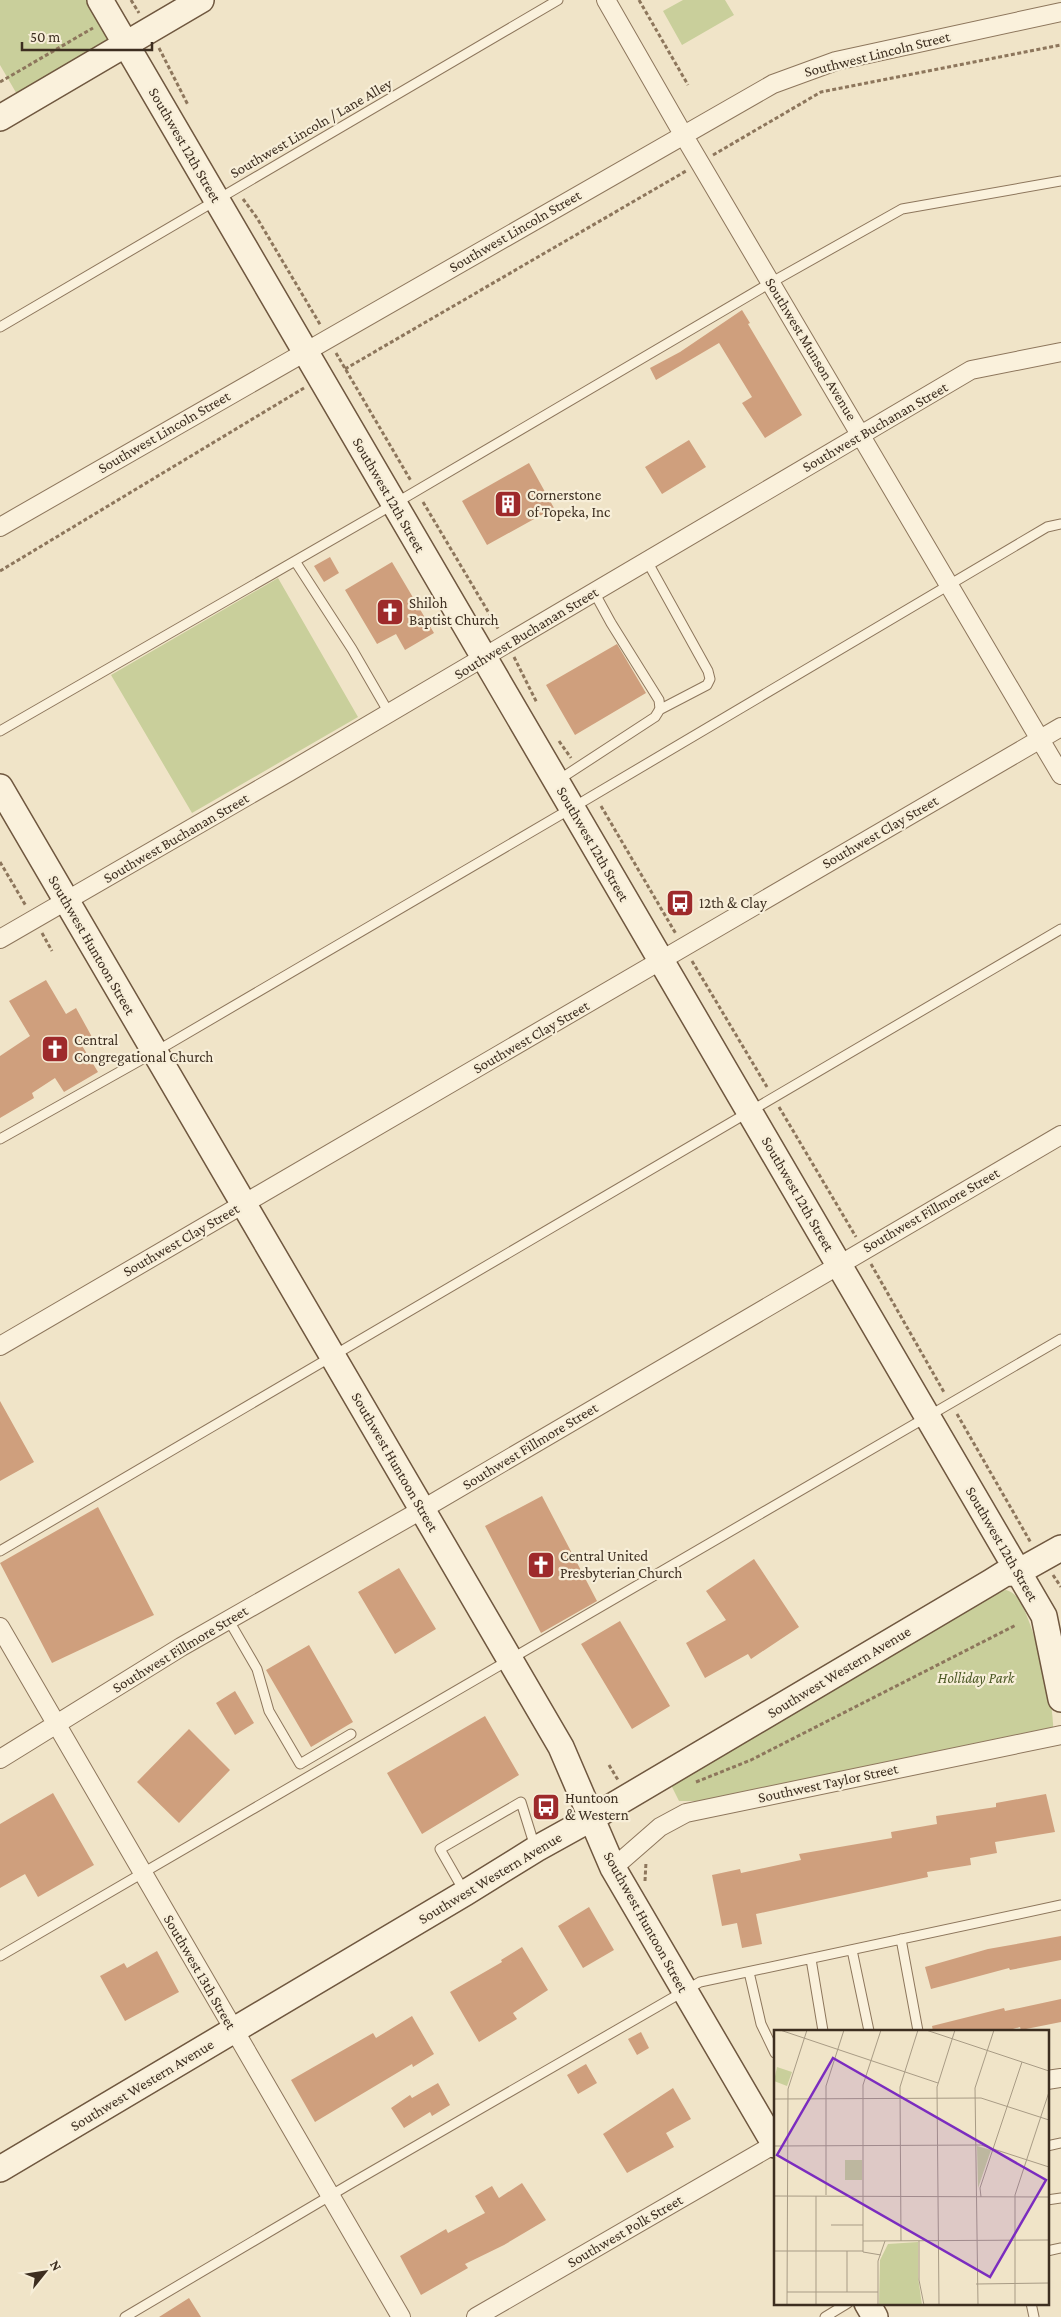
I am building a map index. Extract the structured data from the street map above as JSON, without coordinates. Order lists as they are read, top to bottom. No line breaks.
{"streets":{"main road":["Southwest 12th Street","Southwest Huntoon Street","Southwest Western Avenue"],"street":["Southwest Lincoln Street","Southwest Munson Avenue","Southwest Buchanan Street","Southwest Clay Street","Southwest Fillmore Street","Southwest Taylor Street","Southwest 13th Street","Southwest Polk Street"],"lane":["Southwest Lincoln / Lane Alley"]},"crossings":[["Southwest Lincoln Street","Southwest 12th Street"],["Southwest Lincoln Street","Southwest Munson Avenue"],["Southwest Lincoln / Lane Alley","Southwest 12th Street"],["Southwest 12th Street","Southwest Buchanan Street"],["Southwest 12th Street","Southwest Clay Street"],["Southwest 12th Street","Southwest Fillmore Street"],["Southwest 12th Street","Southwest Western Avenue"],["Southwest Munson Avenue","Southwest Buchanan Street"],["Southwest Munson Avenue","Southwest Clay Street"],["Southwest Buchanan Street","Southwest Huntoon Street"],["Southwest Clay Street","Southwest Huntoon Street"],["Southwest Huntoon Street","Southwest Fillmore Street"],["Southwest Huntoon Street","Southwest Western Avenue"],["Southwest Huntoon Street","Southwest Taylor Street"],["Southwest Fillmore Street","Southwest 13th Street"],["Southwest Western Avenue","Southwest 13th Street"]],"parks":["Holliday Park"],"places":{"building":["Cornerstone of Topeka, Inc"],"church":["Shiloh Baptist Church","Central Congregational Church","Central United Presbyterian Church"],"bus stop":["12th & Clay","Huntoon & Western"]},"scale_bar":"50 m","north":"top right"}
